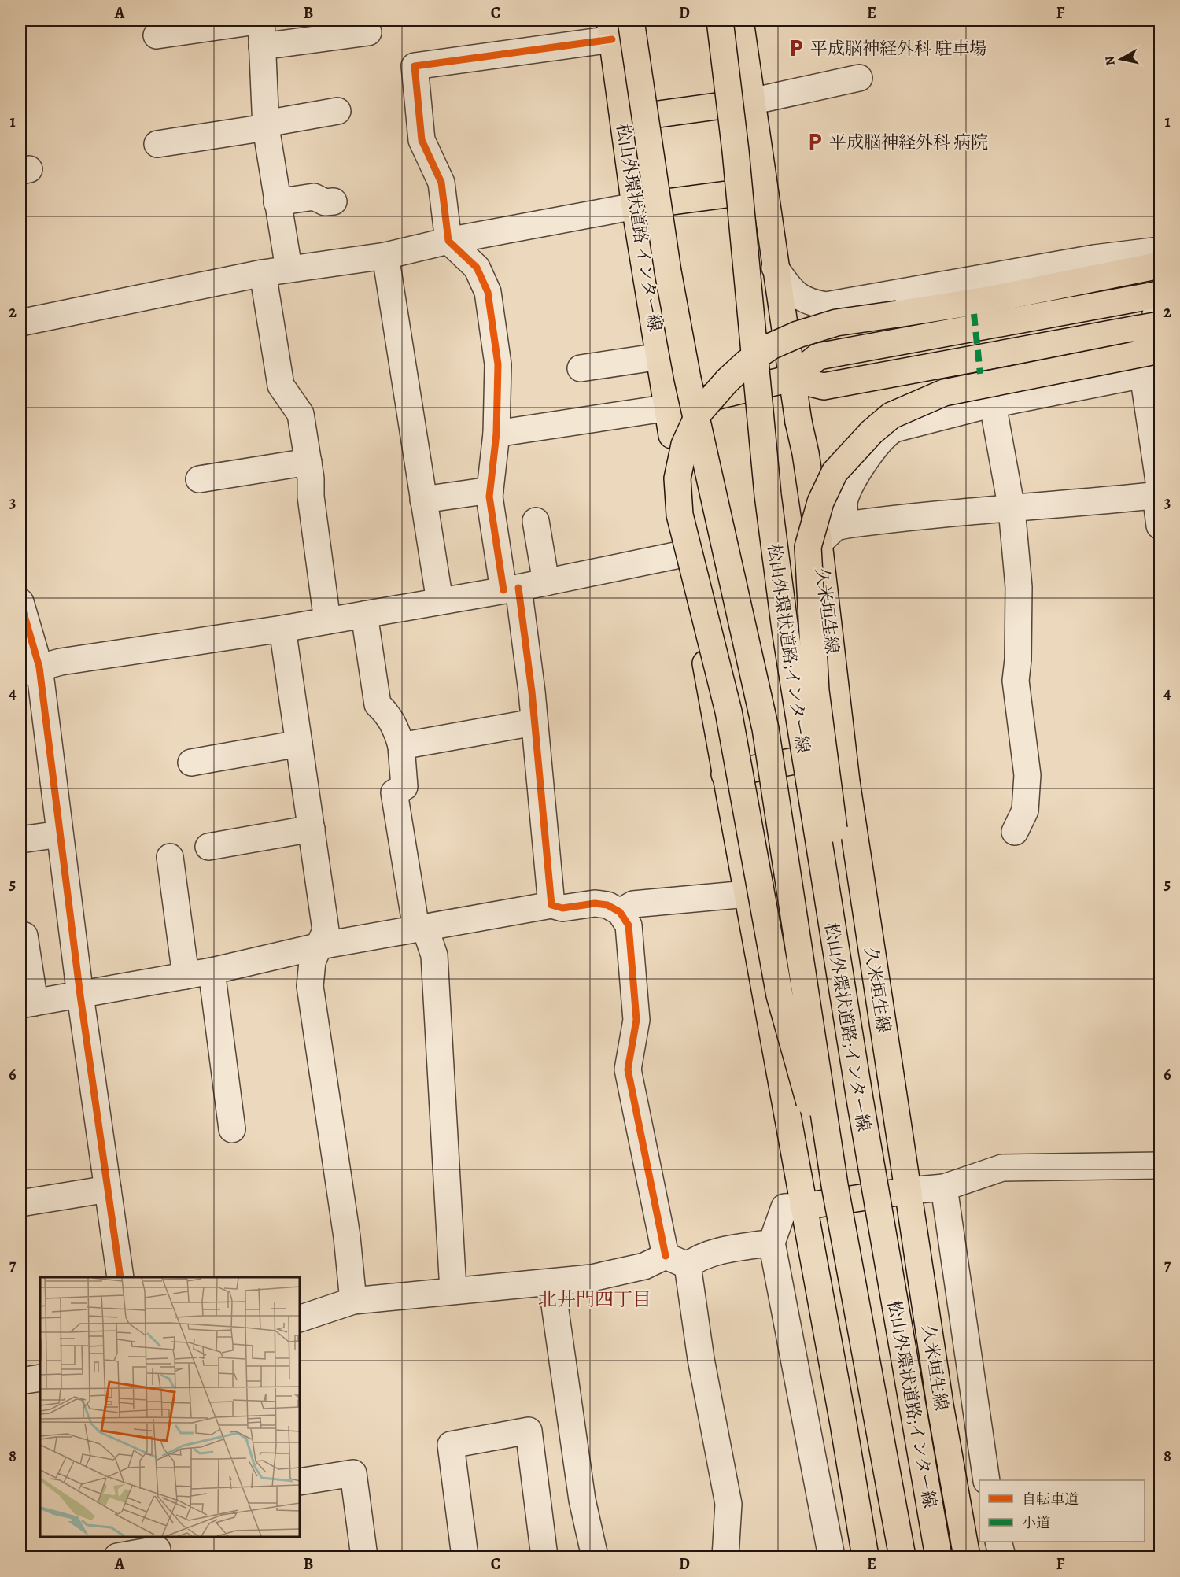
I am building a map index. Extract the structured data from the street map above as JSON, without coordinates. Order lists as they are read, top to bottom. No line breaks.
{"streets":{"main road":["松山外環状道路 インター線","久米垣生線","松山外環状道路;インター線"]},"districts":["北井門四丁目"],"places":{"parking":["平成脳神経外科 駐車場","平成脳神経外科 病院"]},"legend":["自転車道","小道"],"north":"left","grid":{"columns":["A","B","C","D","E","F"],"rows":["1","2","3","4","5","6","7","8"]}}
